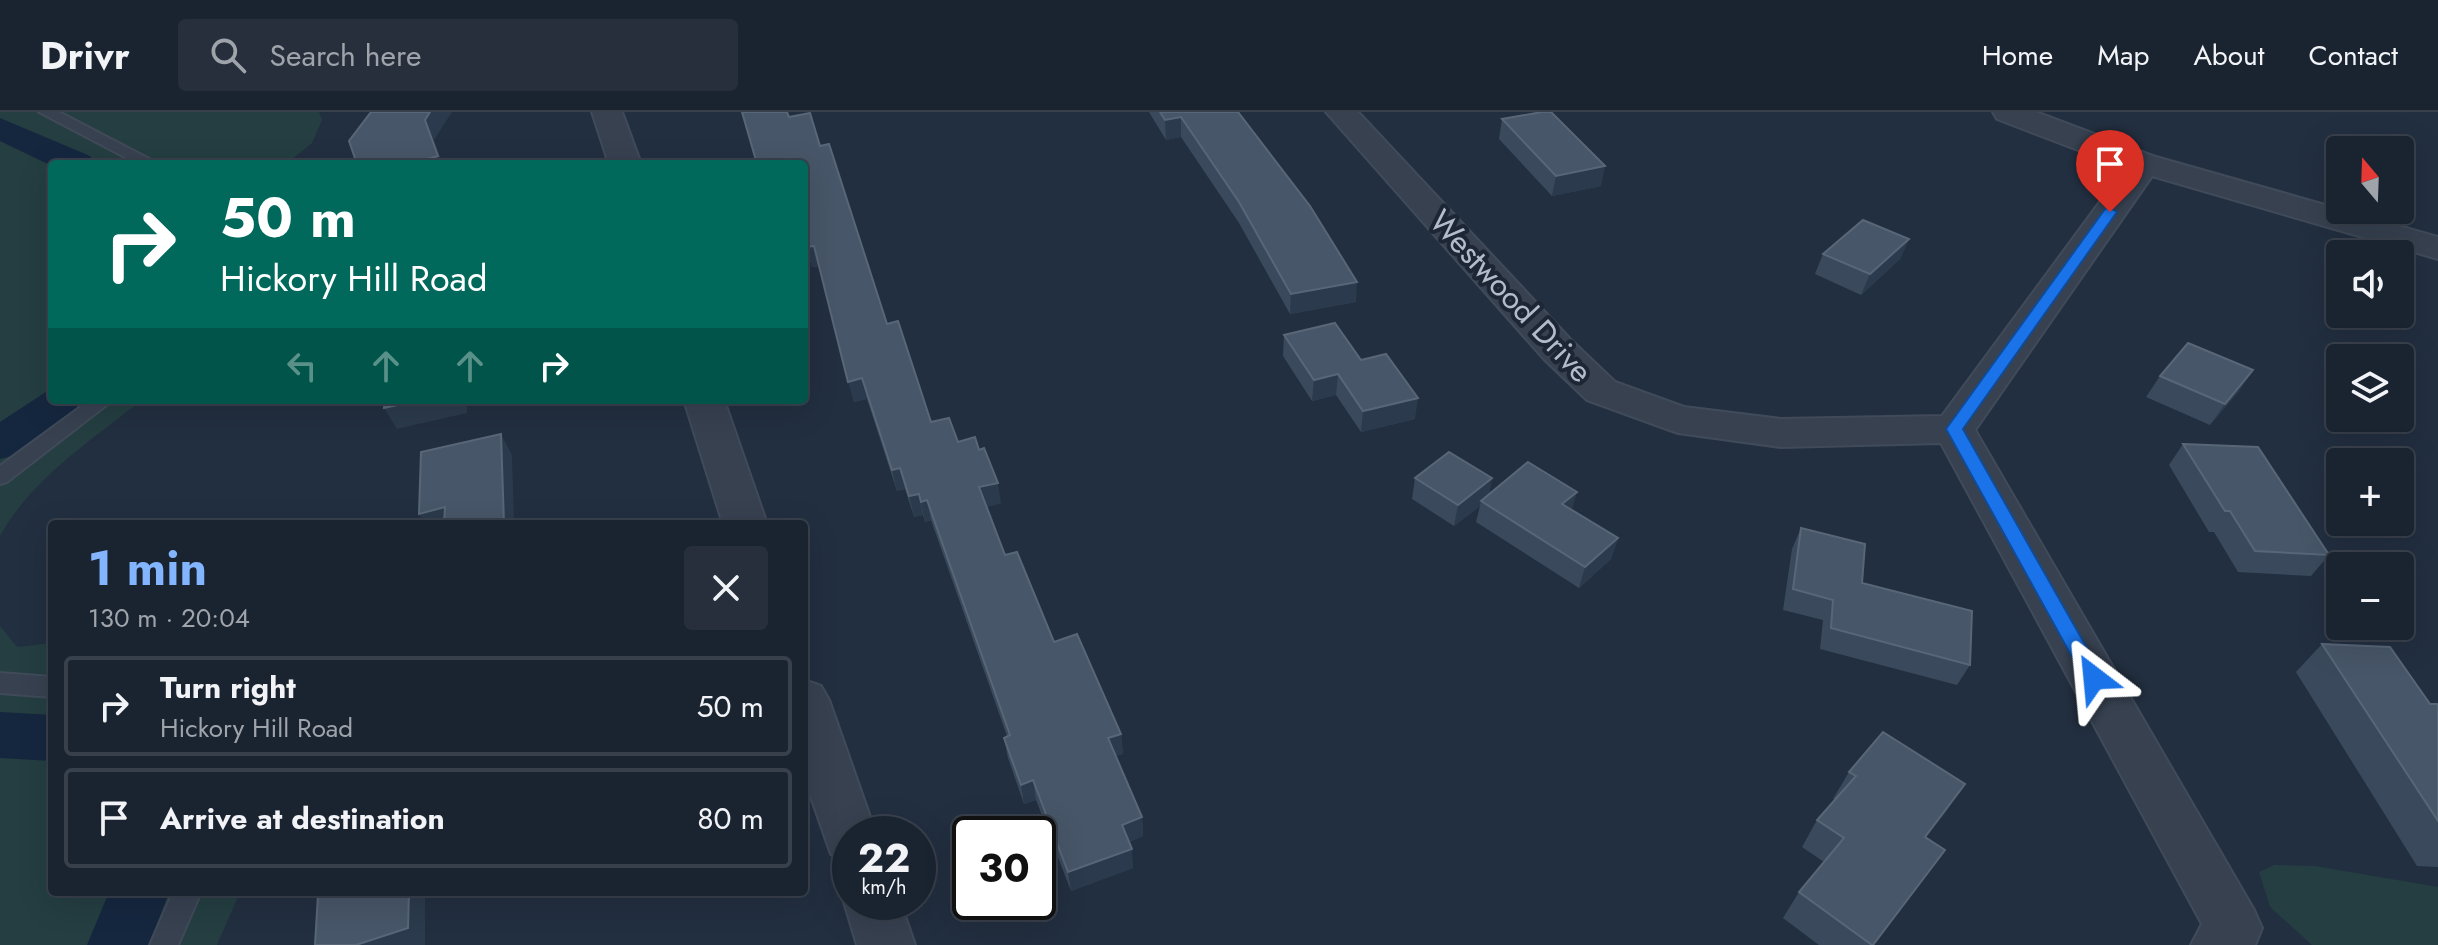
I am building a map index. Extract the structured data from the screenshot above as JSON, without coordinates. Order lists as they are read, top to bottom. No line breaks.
{"streets":{"street":["Westwood Drive"]},"north":"top","page":{"header":"Drivr","search":"Search here","nav":["Home","Map","About","Contact"],"map_buttons":["+","−"],"turn":["50 m","Hickory Hill Road"],"heading":["1 min","130 m · 20:04"],"list":[{"name":"Turn right","note":"Hickory Hill Road","value":"50 m"},{"name":"Arrive at destination","value":"80 m"}],"speed":"22 km/h","limit":"30"}}
